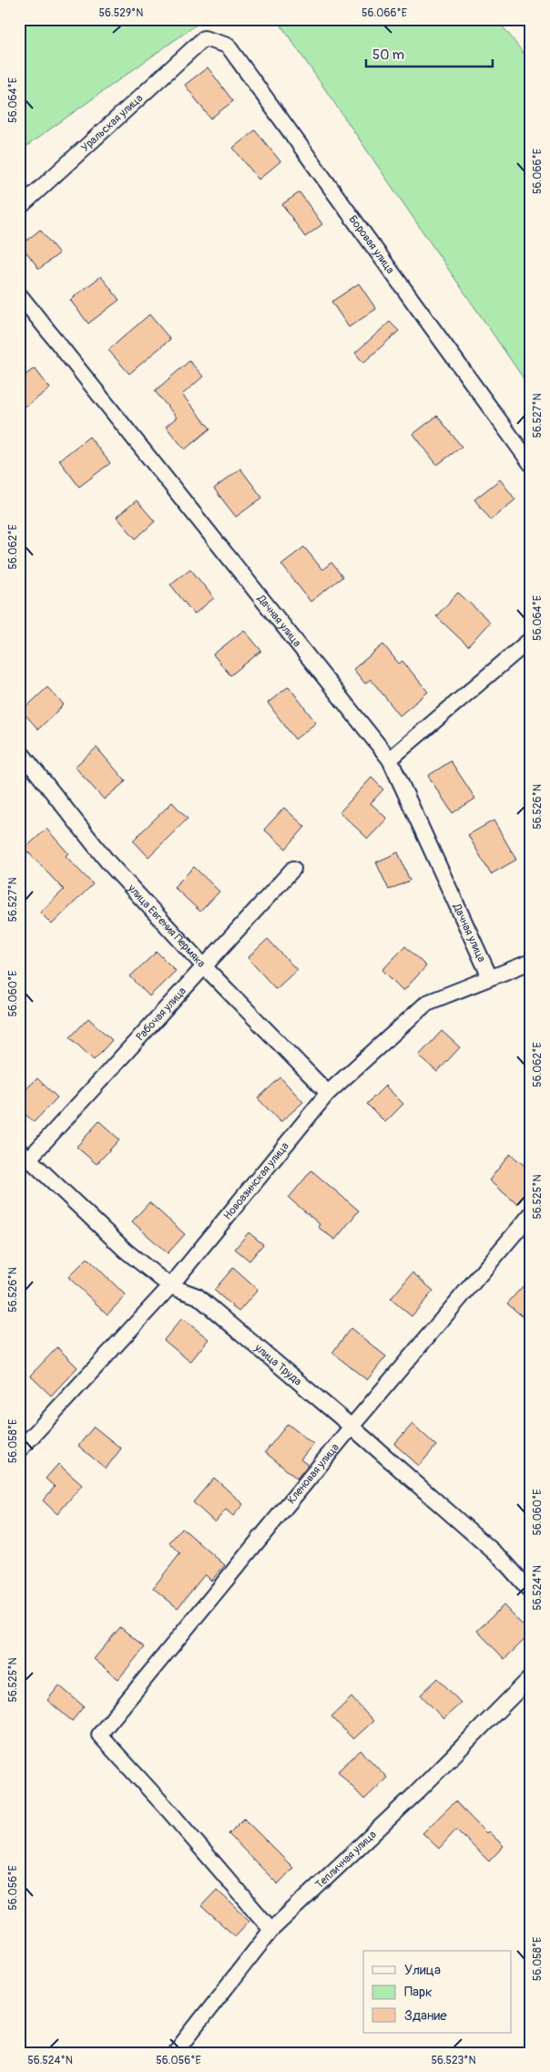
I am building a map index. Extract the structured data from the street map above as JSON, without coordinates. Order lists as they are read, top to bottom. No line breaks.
{"streets":{"street":["Уральская улица","Боровая улица","Дачная улица","улица Евгения Пермяка","Рабочая улица","Новоазинская улица","улица Труда","Кленовая улица","Тепличная улица"]},"crossings":[["Уральская улица","Боровая улица"],["Дачная улица","Новоазинская улица"],["улица Евгения Пермяка","Рабочая улица"],["улица Евгения Пермяка","Новоазинская улица"],["Рабочая улица","улица Труда"],["Новоазинская улица","улица Труда"],["улица Труда","Кленовая улица"],["Кленовая улица","Тепличная улица"]],"legend":["Улица","Парк","Здание"],"scale_bar":"50 m","coordinates":["56.529°N","56.066°E","56.064°E","56.527°N","56.062°E","56.526°N","56.060°E","56.525°N","56.058°E","56.524°N","56.056°E","56.523°N"]}
